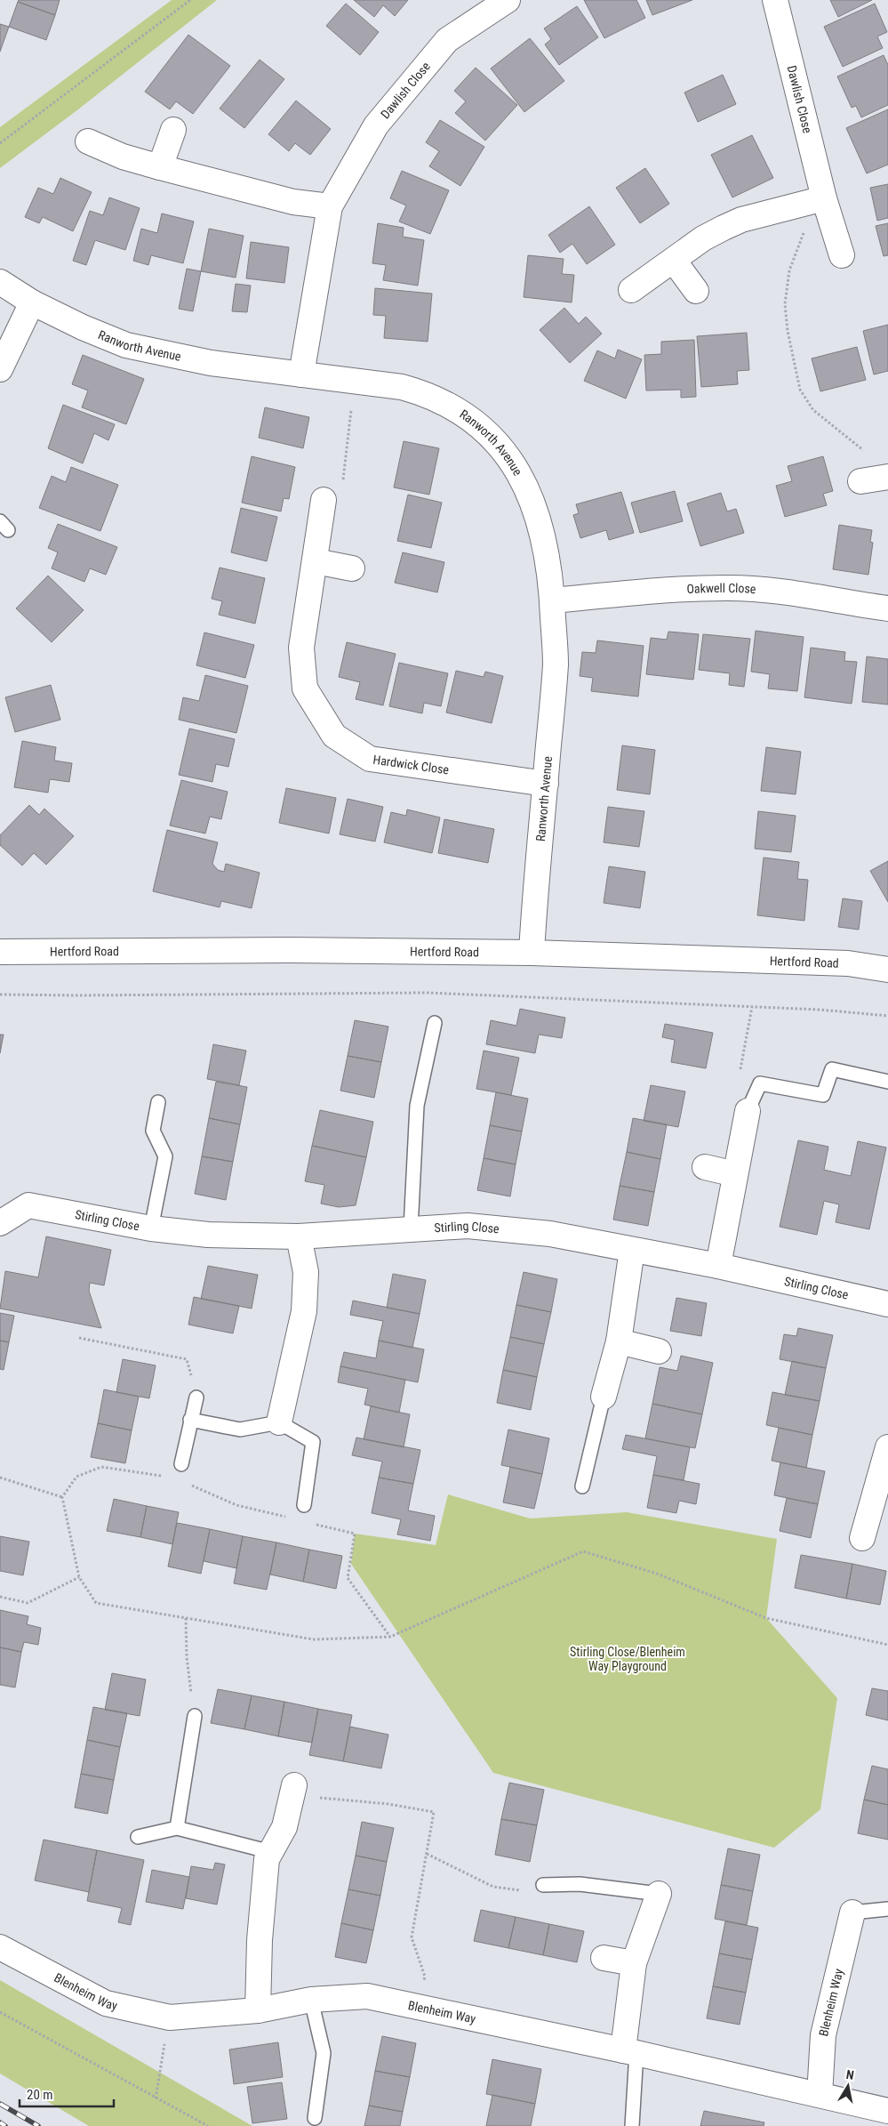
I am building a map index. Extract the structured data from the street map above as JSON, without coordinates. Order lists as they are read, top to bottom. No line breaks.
{"streets":{"street":["Dawlish Close","Ranworth Avenue","Oakwell Close","Hardwick Close","Hertford Road","Stirling Close","Blenheim Way"]},"crossings":[["Dawlish Close","Ranworth Avenue"],["Ranworth Avenue","Oakwell Close"],["Ranworth Avenue","Hardwick Close"],["Ranworth Avenue","Hertford Road"]],"parks":["Stirling Close/Blenheim Way Playground"],"scale_bar":"20 m","north":"top"}
